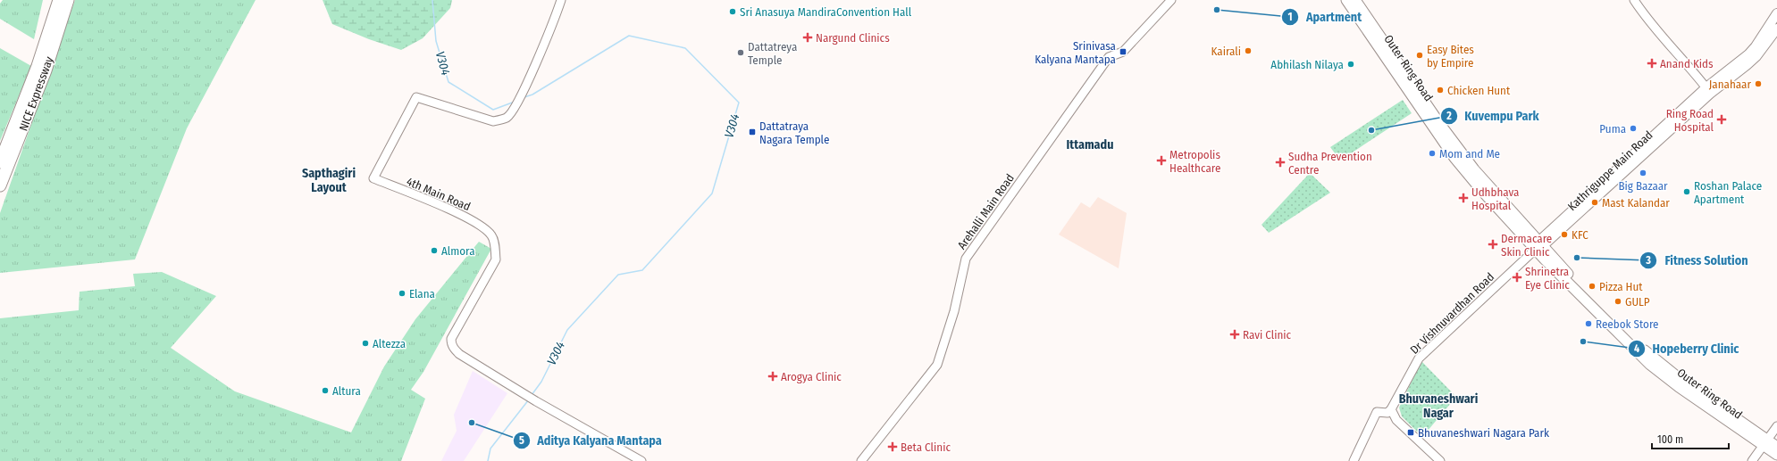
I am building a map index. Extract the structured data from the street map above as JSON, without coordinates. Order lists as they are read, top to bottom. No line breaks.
{"streets":{"highway":["Outer Ring Road","NICE Expressway"],"main road":["Kathriguppe Main Road"],"street":["4th Main Road","Arehalli Main Road","Dr Vishnuvardhan Road"]},"crossings":[["Outer Ring Road","Kathriguppe Main Road"],["Outer Ring Road","Dr Vishnuvardhan Road"],["Kathriguppe Main Road","Dr Vishnuvardhan Road"]],"districts":["Ittamadu","Sapthagiri Layout","Bhuvaneshwari Nagar"],"water":["V304"],"places":{"other":["Apartment","Sri Anasuya MandiraConvention Hall","Kairali","Dattatreya Temple","Easy Bites by Empire","Abhilash Nilaya","Janahaar","Chicken Hunt","Puma","Kuvempu Park","Mom and Me","Big Bazaar","Roshan Palace Apartment","Mast Kalandar","KFC","Almora","Fitness Solution","Pizza Hut","Elana","GULP","Reebok Store","Hopeberry Clinic","Altezza","Altura","Aditya Kalyana Mantapa"],"health":["Nargund Clinics","Anand Kids","Ring Road Hospital","Metropolis Healthcare","Sudha Prevention Centre","Udhbhava Hospital","Dermacare Skin Clinic","Shrinetra Eye Clinic","Ravi Clinic","Arogya Clinic","Beta Clinic"],"transit":["Srinivasa Kalyana Mantapa","Dattatraya Nagara Temple","Bhuvaneshwari Nagara Park"]},"scale_bar":"100 m"}
